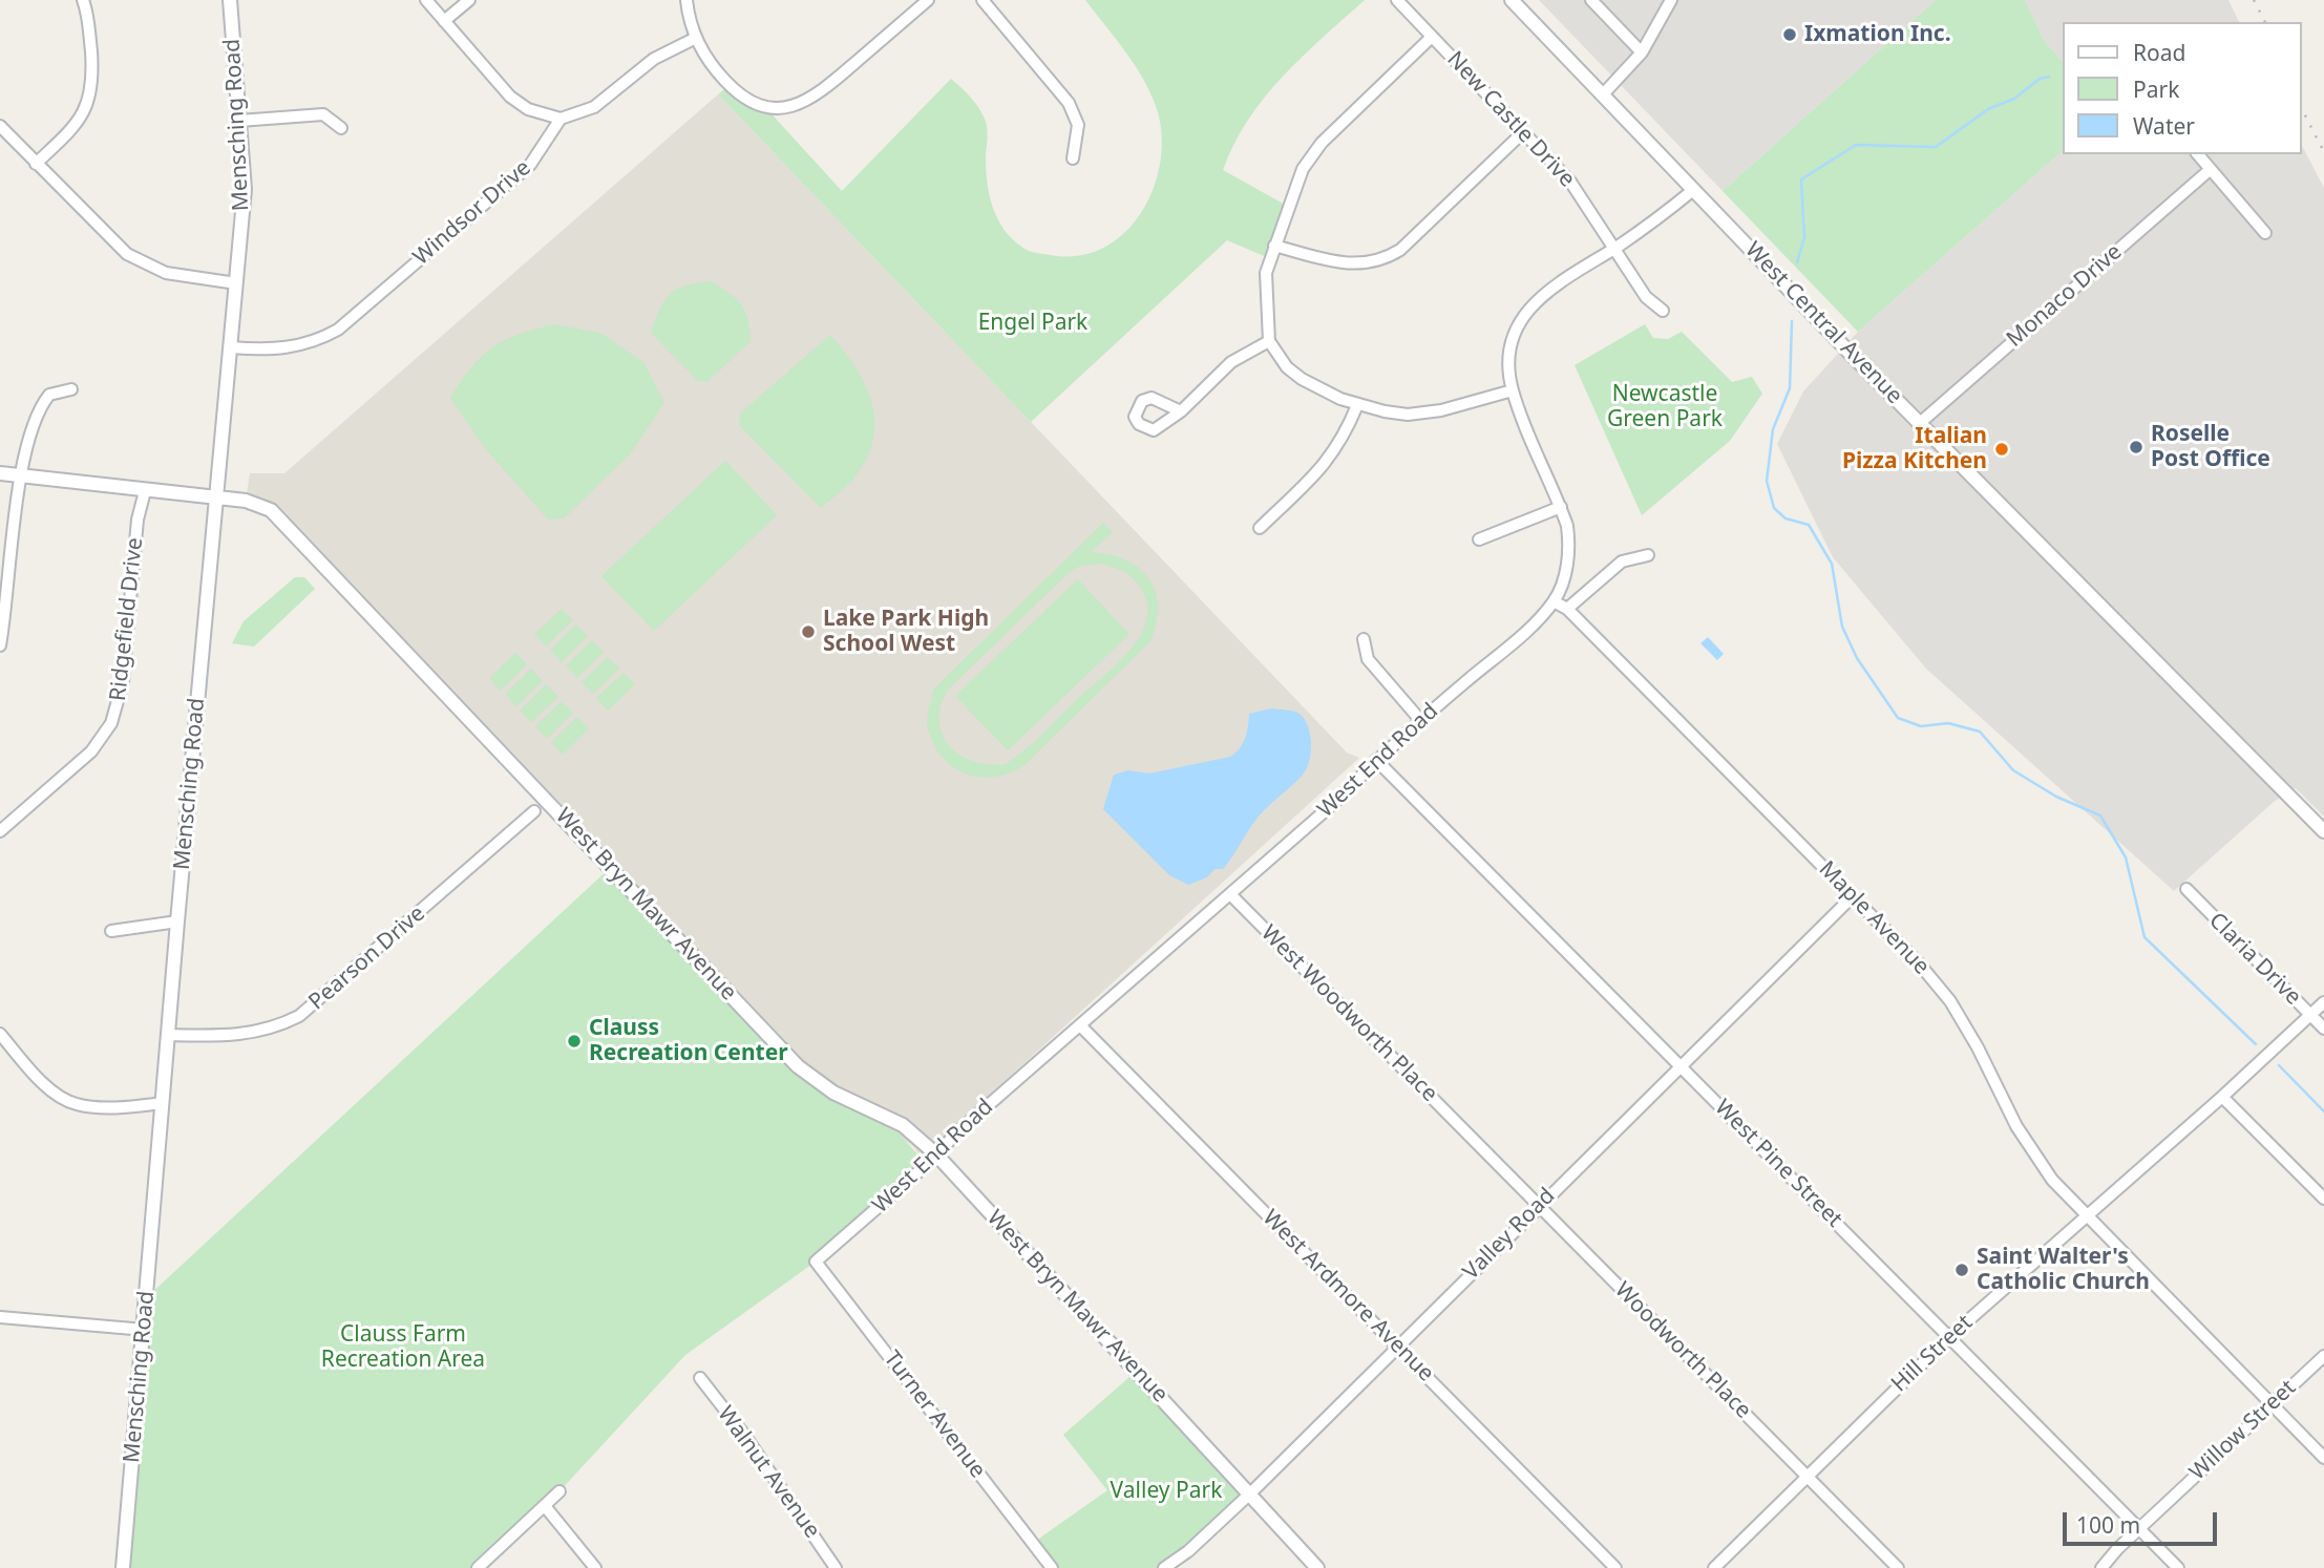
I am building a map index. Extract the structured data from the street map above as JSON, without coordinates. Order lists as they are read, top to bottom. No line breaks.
{"streets":{"street":["New Castle Drive","Mensching Road","Windsor Drive","Monaco Drive","West Central Avenue","Ridgefield Drive","West End Road","West Bryn Mawr Avenue","Maple Avenue","Pearson Drive","Claria Drive","West Woodworth Place","West Pine Street","Valley Road","West Ardmore Avenue","Woodworth Place","Hill Street","Turner Avenue","Willow Street","Walnut Avenue"]},"crossings":[["New Castle Drive","West End Road"],["Mensching Road","Windsor Drive"],["Mensching Road","West Bryn Mawr Avenue"],["Mensching Road","Pearson Drive"],["Monaco Drive","West Central Avenue"],["West Central Avenue","West End Road"],["Ridgefield Drive","West Bryn Mawr Avenue"],["West End Road","West Bryn Mawr Avenue"],["West End Road","Maple Avenue"],["West End Road","West Woodworth Place"],["West End Road","West Pine Street"],["West End Road","West Ardmore Avenue"],["West End Road","Turner Avenue"],["West Bryn Mawr Avenue","Valley Road"],["Maple Avenue","Valley Road"],["Maple Avenue","Hill Street"],["Maple Avenue","Willow Street"],["Claria Drive","Hill Street"],["West Woodworth Place","Woodworth Place"],["West Pine Street","Valley Road"],["West Pine Street","Hill Street"],["West Pine Street","Willow Street"],["Valley Road","West Ardmore Avenue"],["Valley Road","Woodworth Place"],["Woodworth Place","Hill Street"]],"parks":["Engel Park","Newcastle Green Park","Clauss Farm Recreation Area","Valley Park"],"places":["Ixmation Inc.","Roselle Post Office","Italian Pizza Kitchen","Lake Park High School West","Clauss Recreation Center","Saint Walter's Catholic Church"],"legend":["Road","Park","Water"],"scale_bar":"100 m"}
